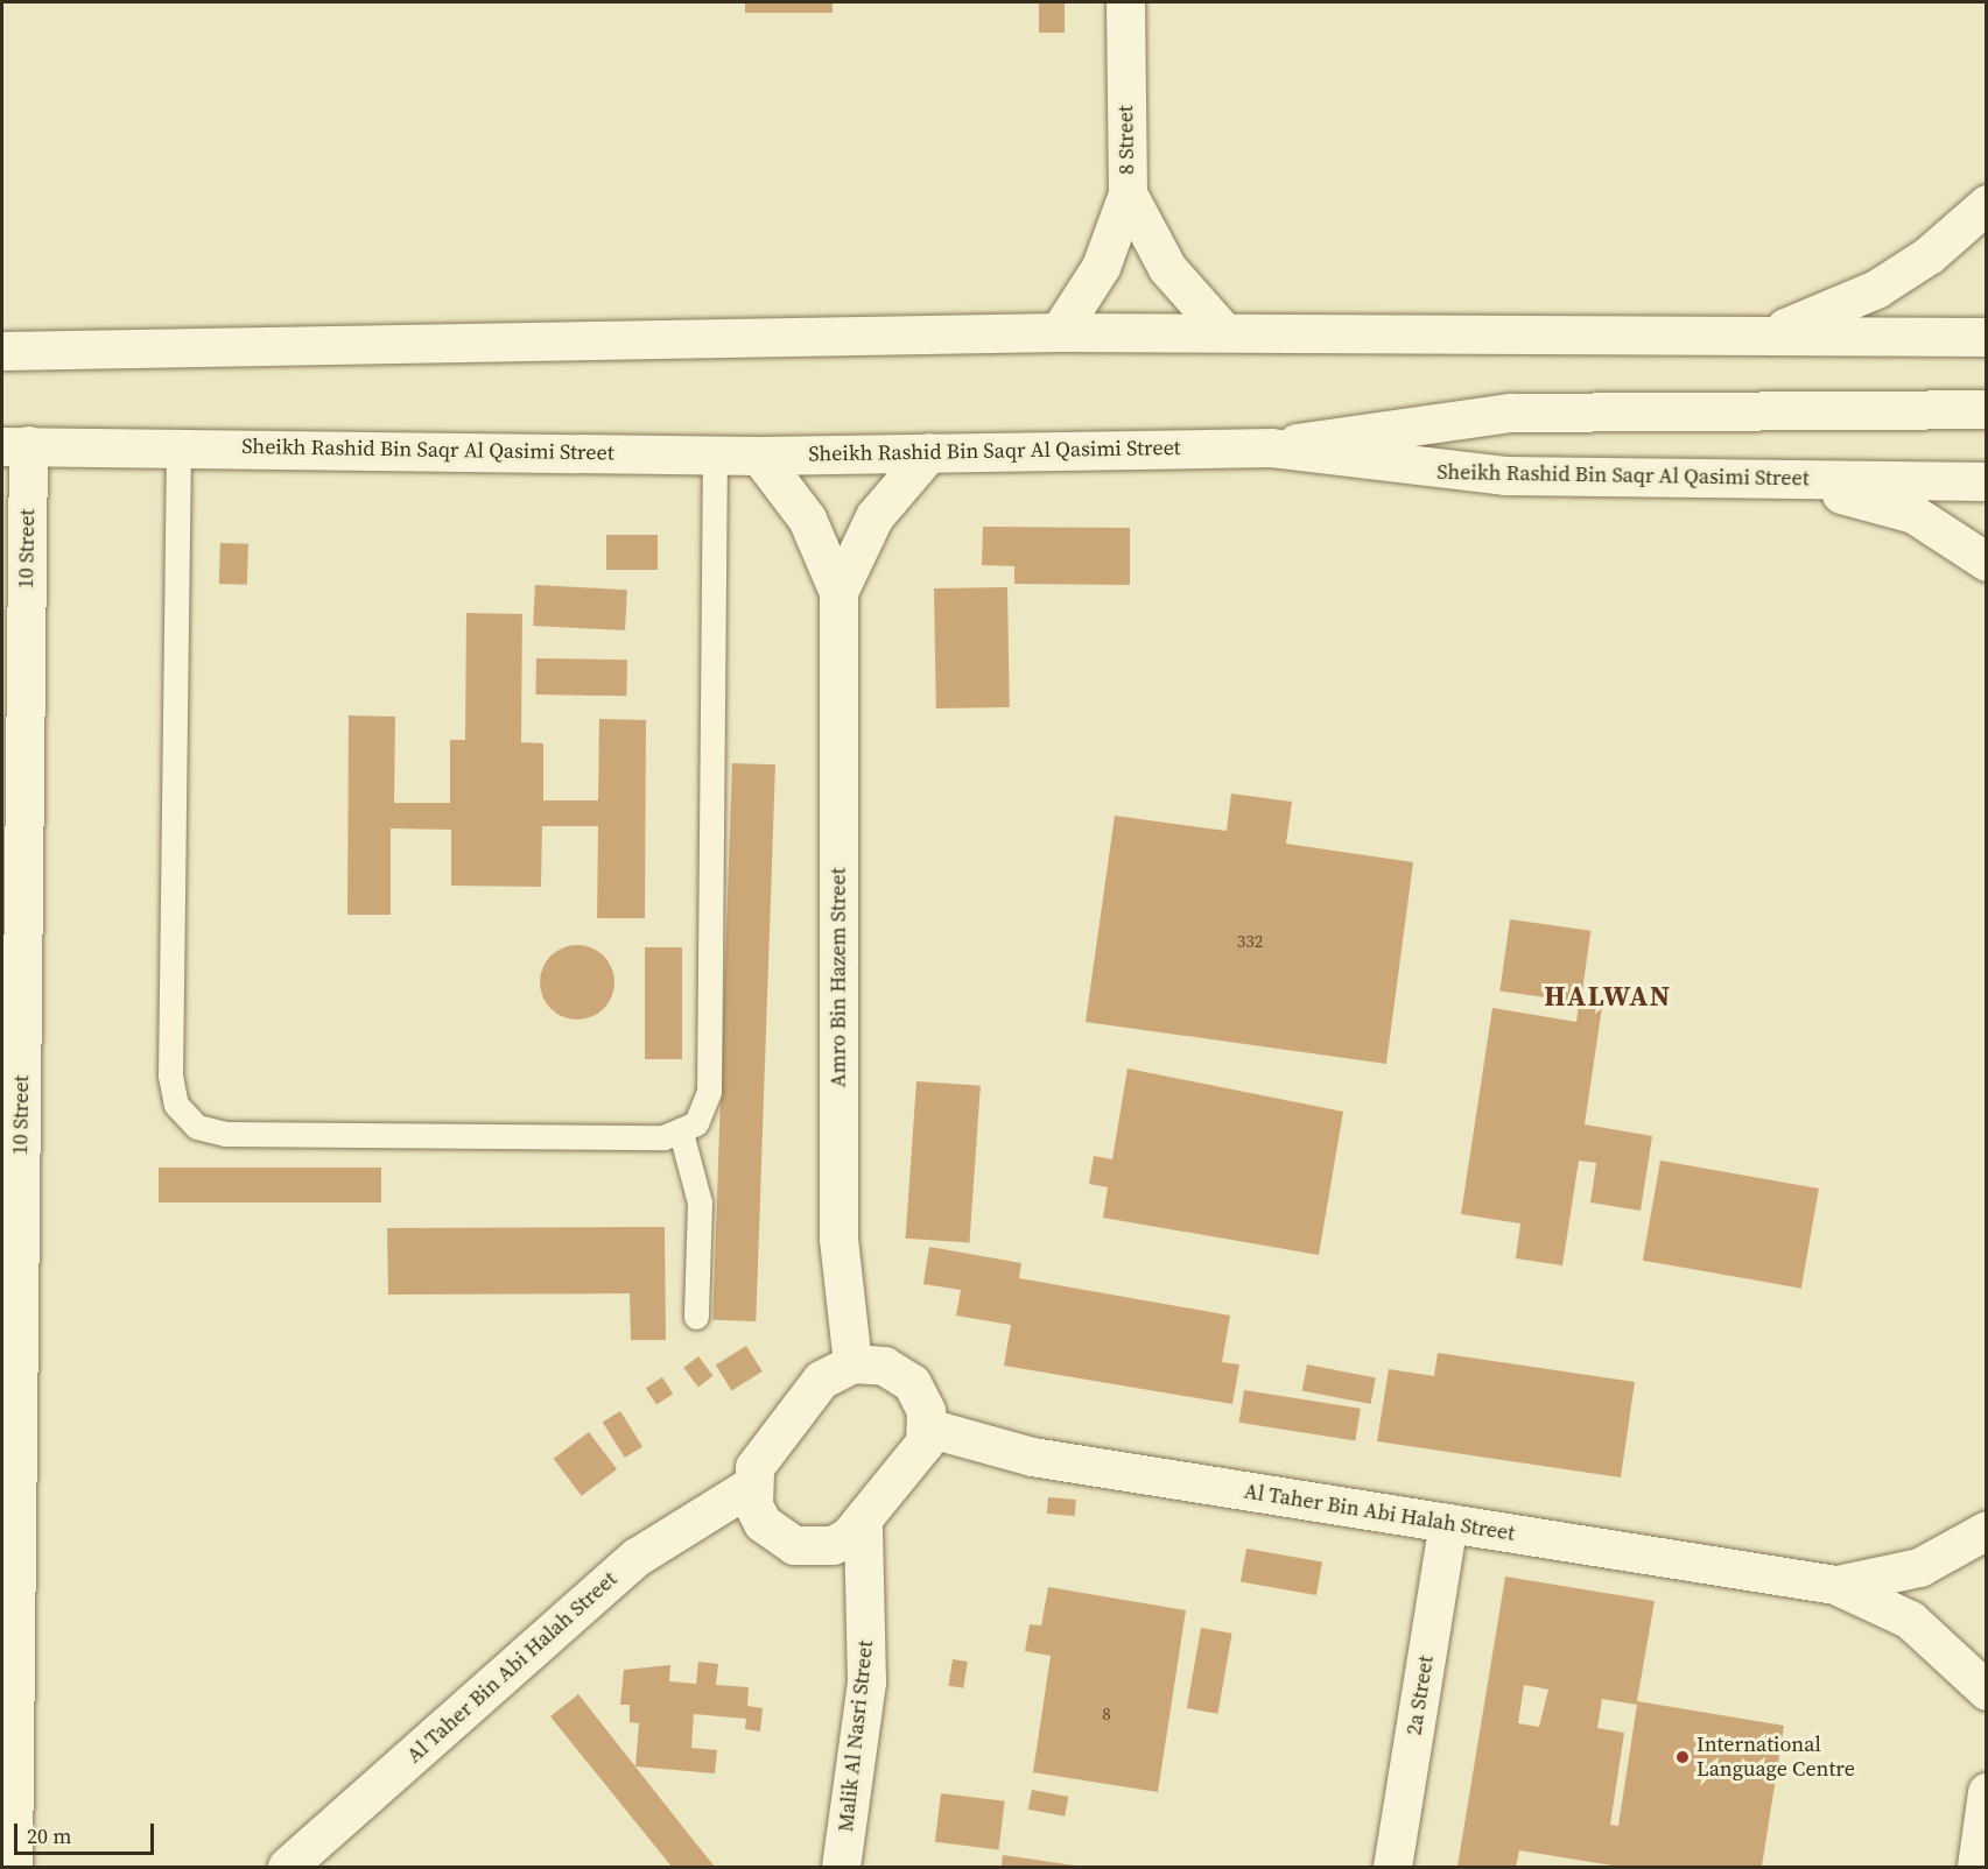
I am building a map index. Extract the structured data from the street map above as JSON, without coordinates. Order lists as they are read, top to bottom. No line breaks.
{"streets":{"street":["8 Street","Sheikh Rashid Bin Saqr Al Qasimi Street","10 Street","Amro Bin Hazem Street","Al Taher Bin Abi Halah Street","2a Street","Malik Al Nasri Street"]},"crossings":[["Sheikh Rashid Bin Saqr Al Qasimi Street","10 Street"],["Sheikh Rashid Bin Saqr Al Qasimi Street","Amro Bin Hazem Street"],["Amro Bin Hazem Street","Al Taher Bin Abi Halah Street"],["Amro Bin Hazem Street","Malik Al Nasri Street"],["Al Taher Bin Abi Halah Street","2a Street"],["Al Taher Bin Abi Halah Street","Malik Al Nasri Street"]],"districts":["HALWAN"],"places":["International Language Centre"],"house_numbers":["332","8"],"scale_bar":"20 m"}
